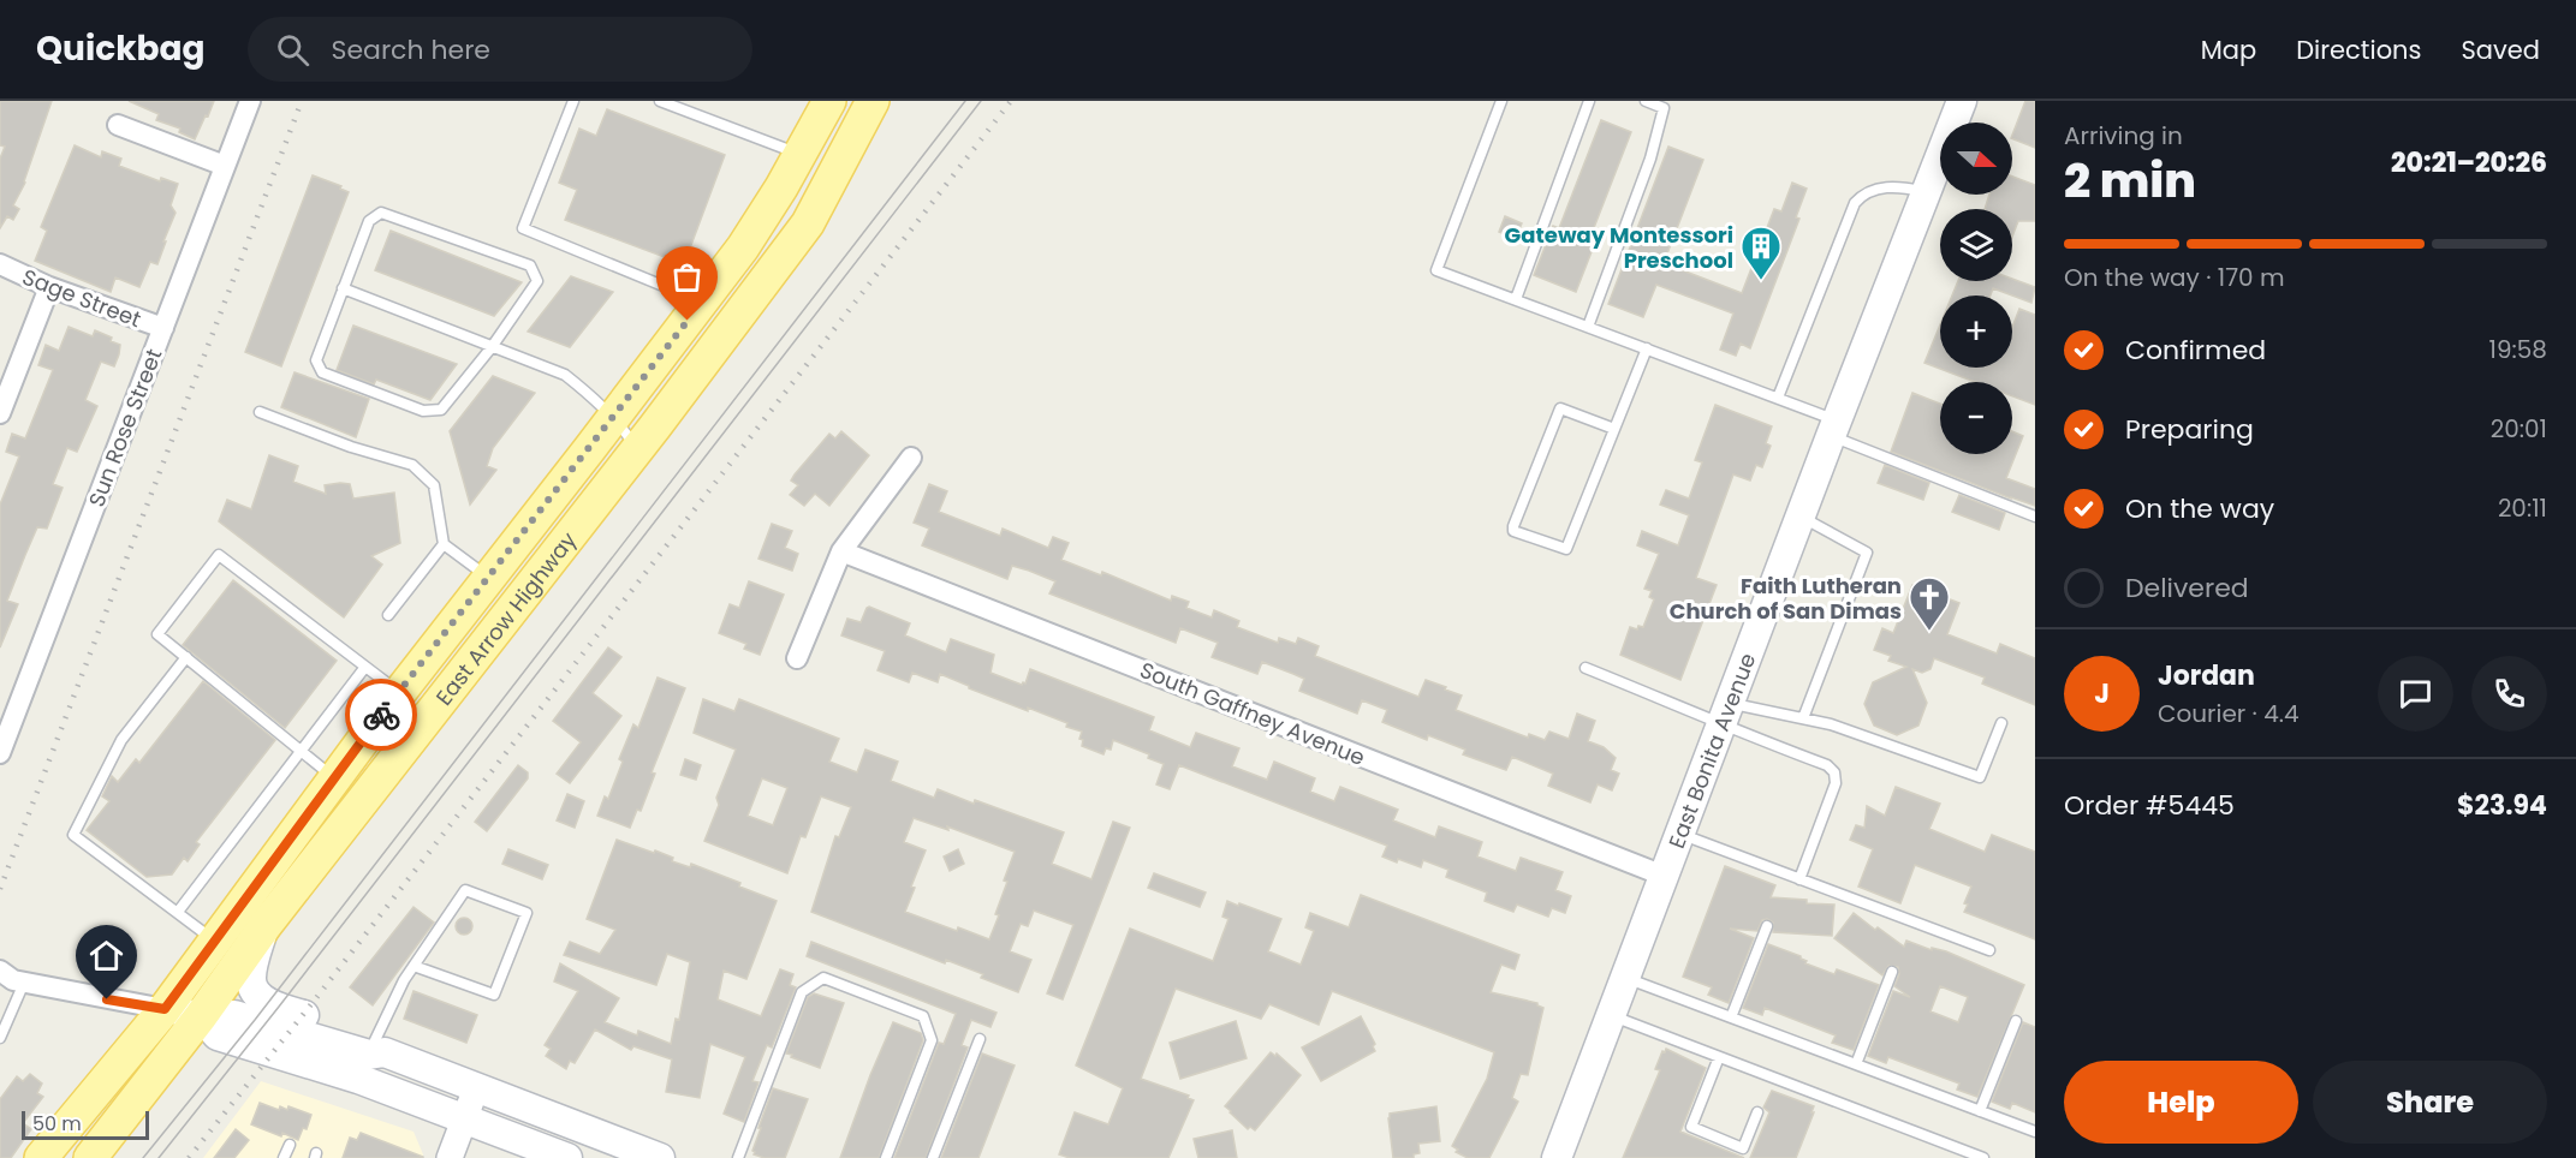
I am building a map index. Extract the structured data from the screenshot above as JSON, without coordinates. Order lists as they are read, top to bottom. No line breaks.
{"streets":{"main road":["East Arrow Highway","East Bonita Avenue"],"street":["Sage Street","Sun Rose Street","South Gaffney Avenue"]},"crossings":[["Sage Street","Sun Rose Street"],["South Gaffney Avenue","East Bonita Avenue"]],"places":{"building":["Gateway Montessori Preschool"],"church":["Faith Lutheran Church of San Dimas"]},"scale_bar":"50 m","north":"right","page":{"header":"Quickbag","search":"Search here","nav":["Map","Directions","Saved"],"heading":["2 min","Arriving in","20:21–20:26"],"panel":["Jordan","Courier · 4.4","Order #5445","$23.94"],"map_buttons":["+","−"],"bar":"On the way · 170 m","list":[["Confirmed","19:58"],["Preparing","20:01"],["On the way","20:11"],"Delivered"],"round":"J","buttons":["Help","Share"],"scale":"50 m"}}
